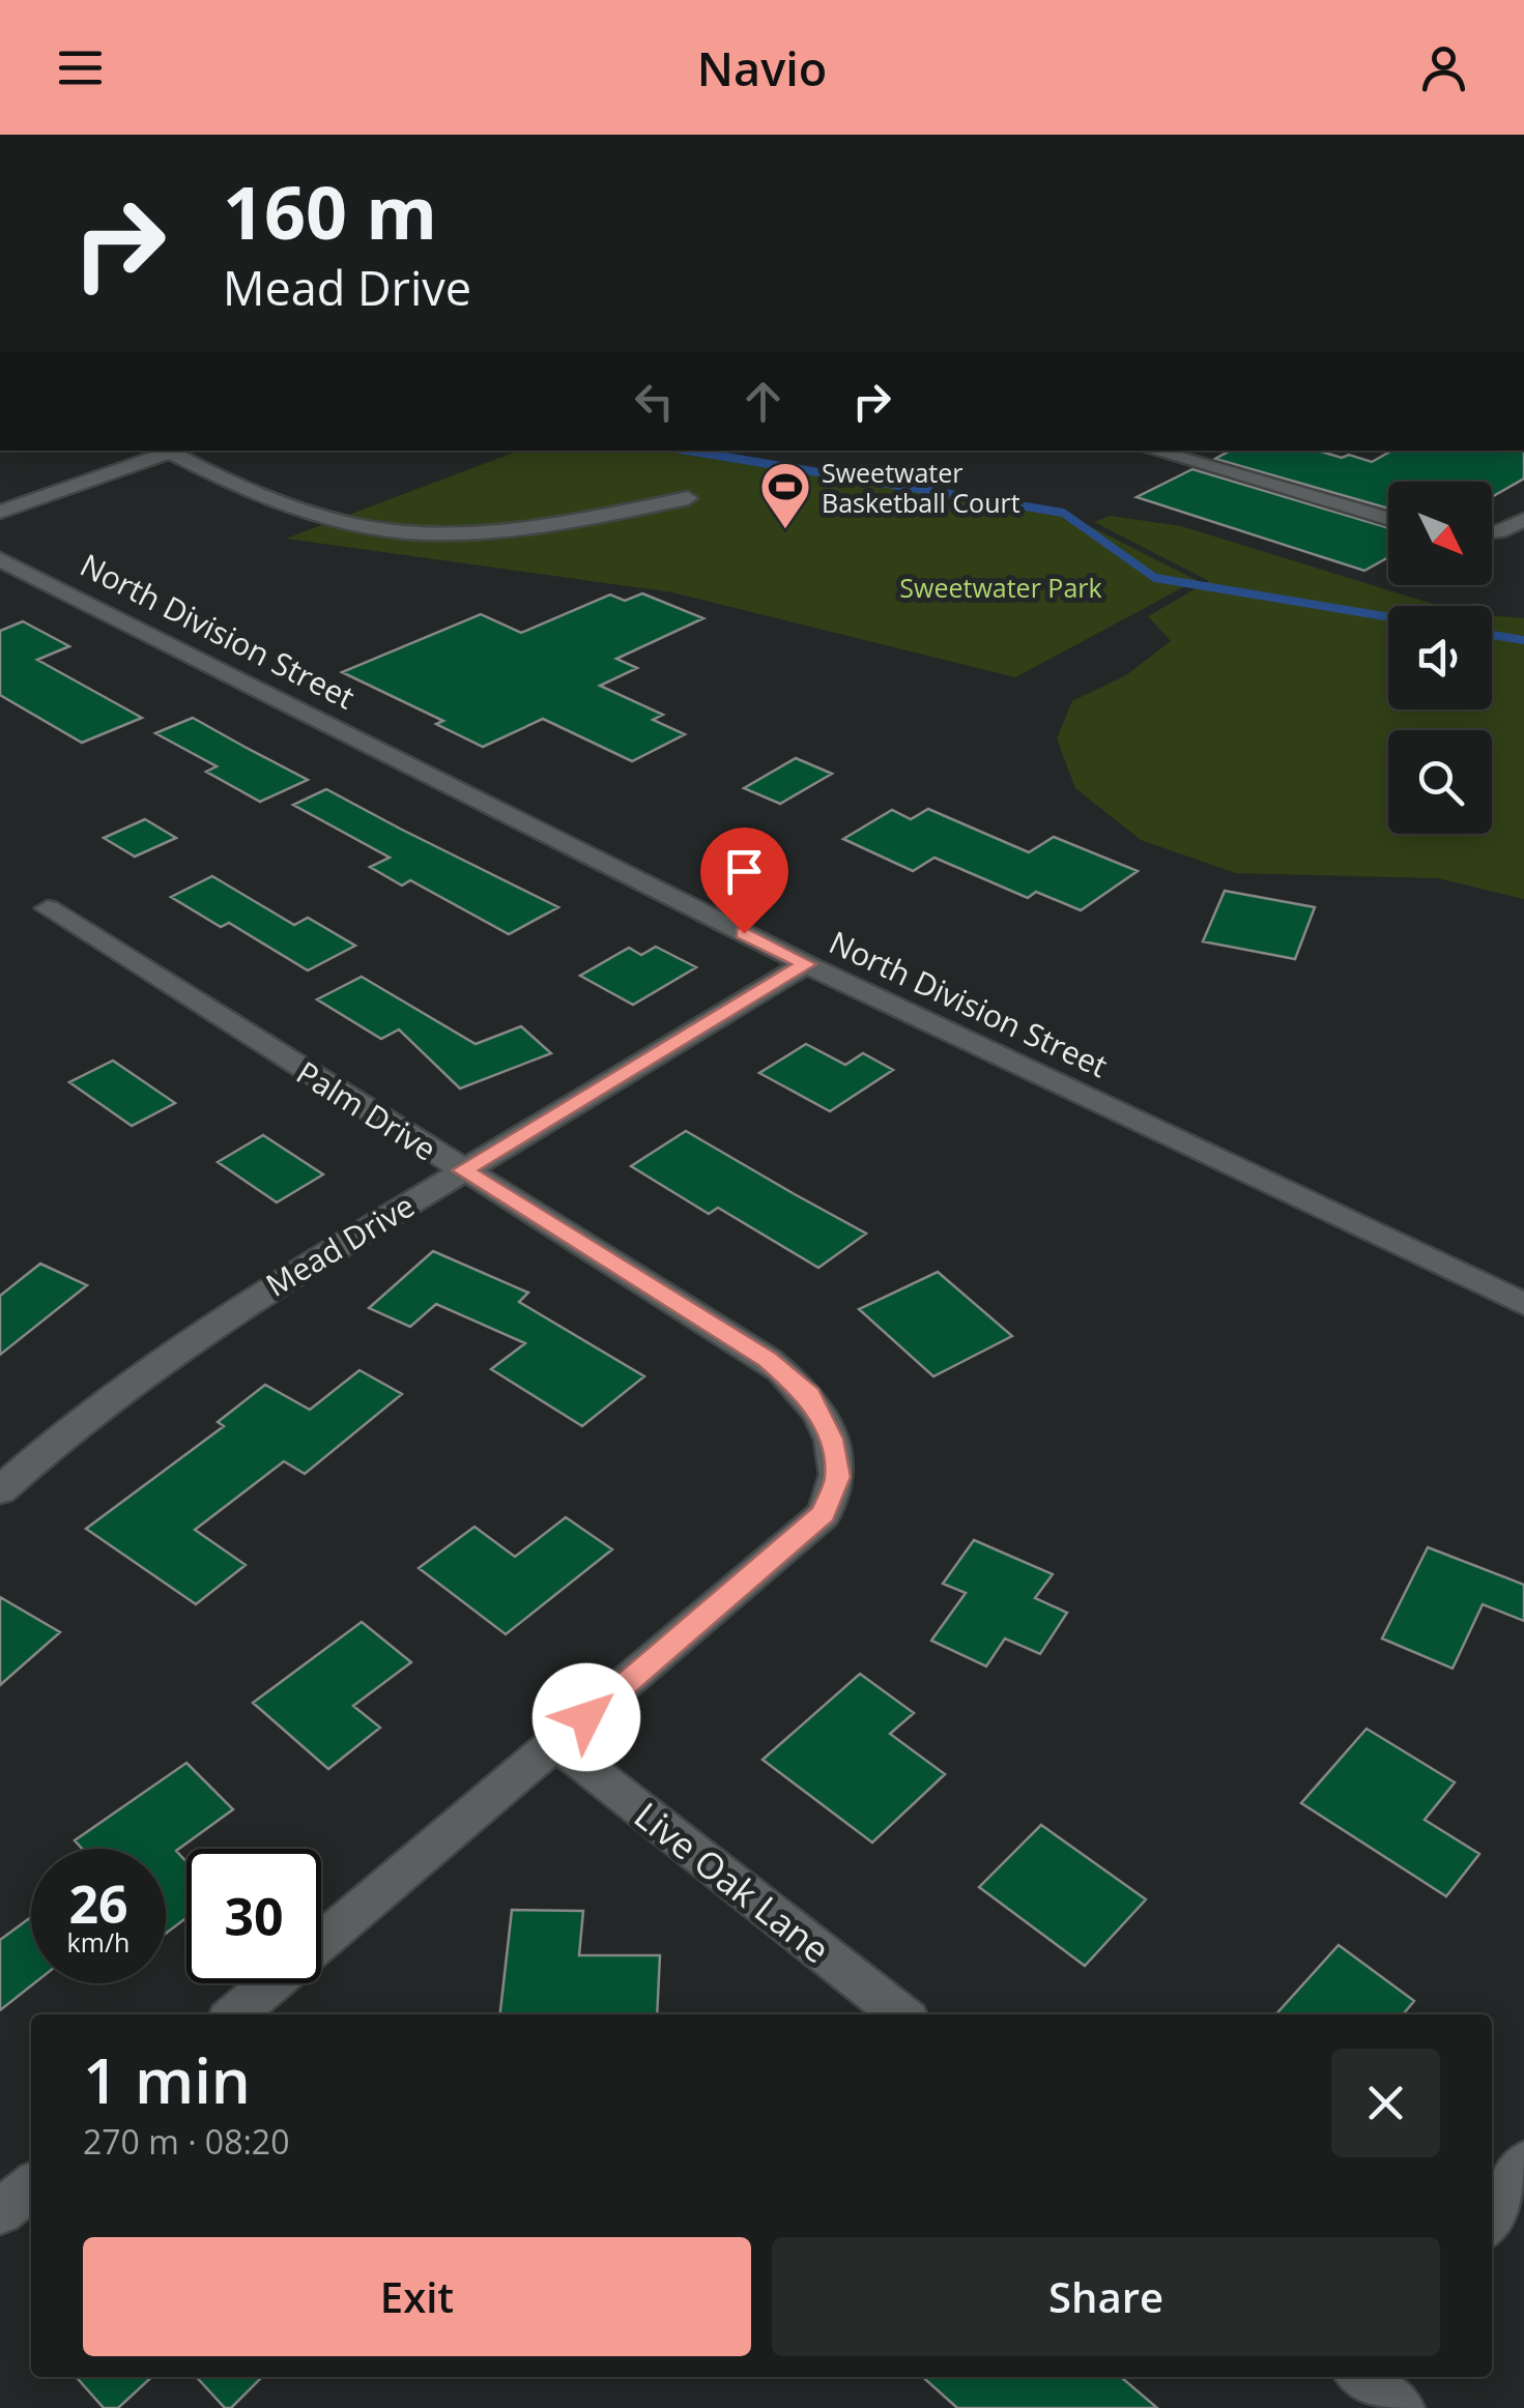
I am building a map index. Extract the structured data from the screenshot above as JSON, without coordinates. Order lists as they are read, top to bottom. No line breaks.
{"streets":{"street":["North Division Street","Palm Drive","Mead Drive","Live Oak Lane"]},"crossings":[["North Division Street","Mead Drive"],["Palm Drive","Mead Drive"],["Palm Drive","Live Oak Lane"]],"parks":["Sweetwater Park"],"places":{"sports":["Sweetwater Basketball Court"]},"north":"bottom right","page":{"header":"Navio","turn":["160 m","Mead Drive"],"speed":"26 km/h","limit":"30","heading":["1 min","270 m · 08:20"],"buttons":["Exit","Share"]}}
